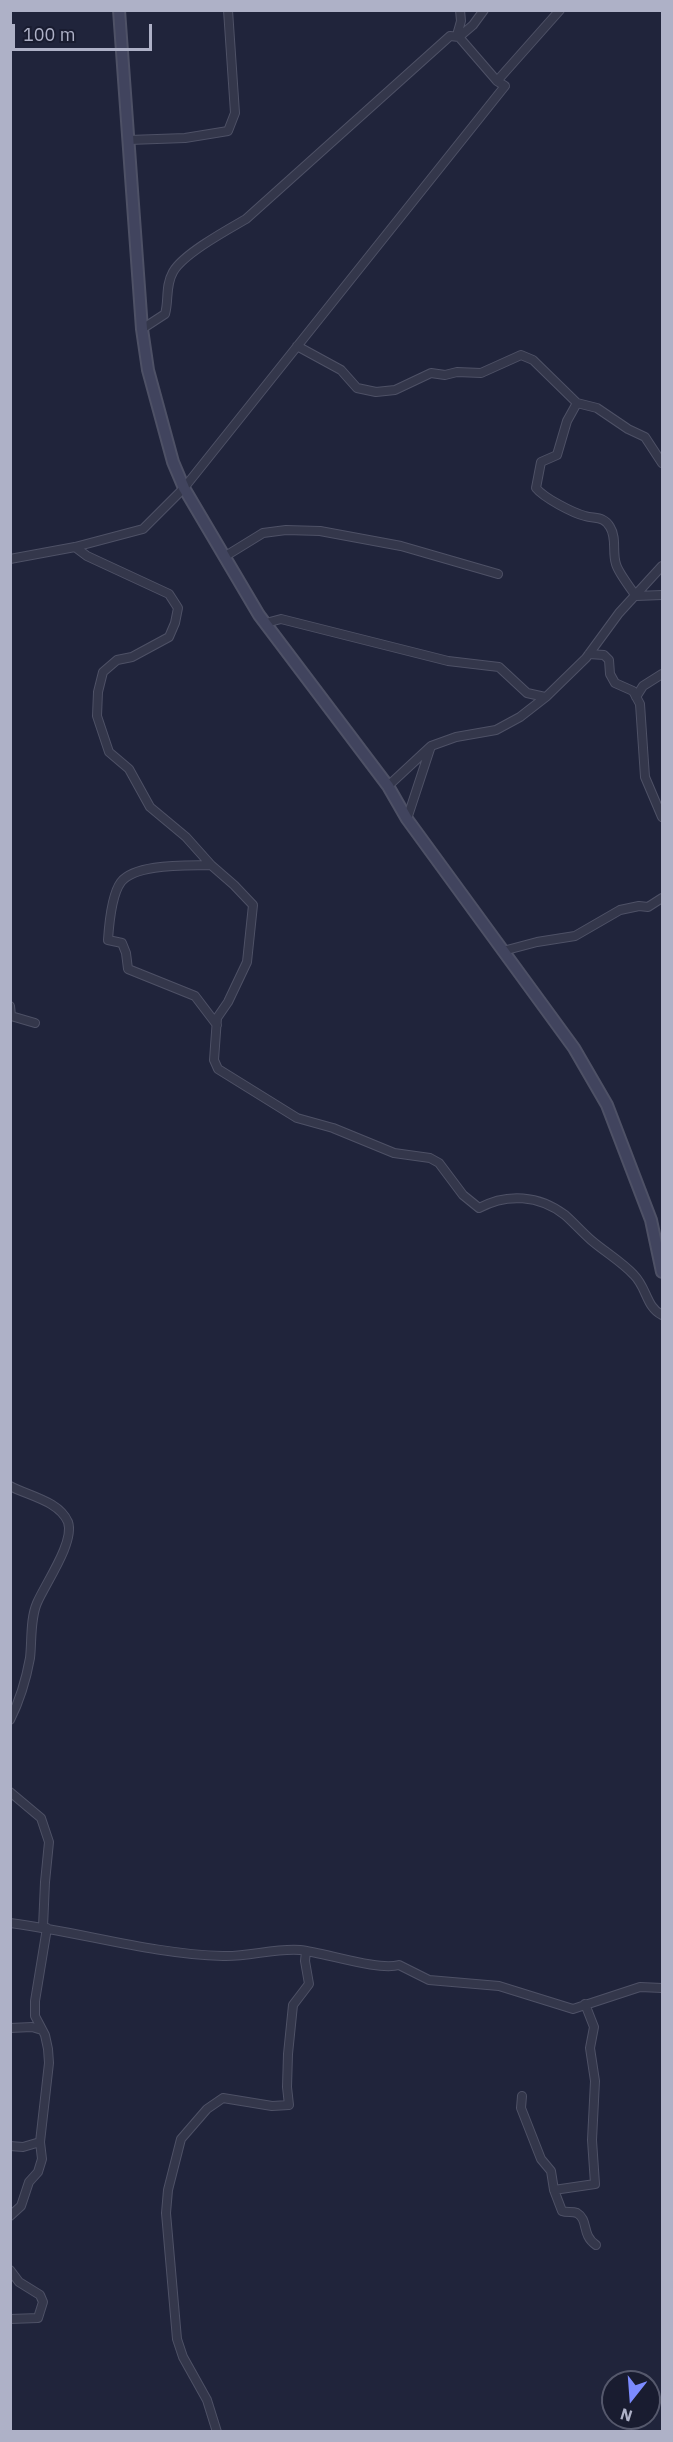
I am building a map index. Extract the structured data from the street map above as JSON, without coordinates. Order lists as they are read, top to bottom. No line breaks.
{"scale_bar":"100 m","north":"bottom"}
